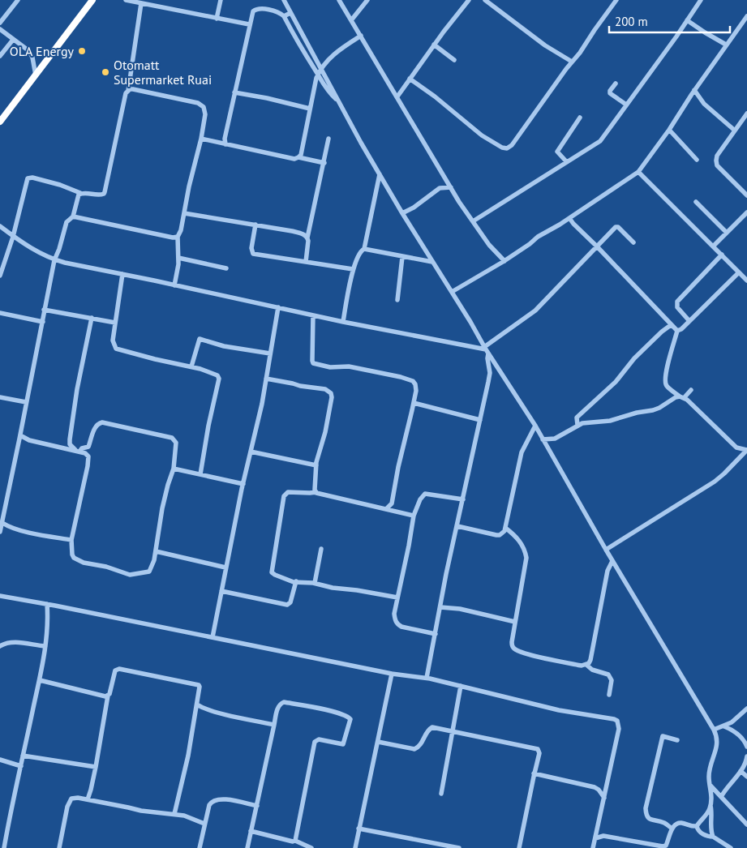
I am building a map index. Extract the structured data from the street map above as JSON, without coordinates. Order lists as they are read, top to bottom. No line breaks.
{"places":["OLA Energy","Otomatt Supermarket Ruai"],"scale_bar":"200 m"}
